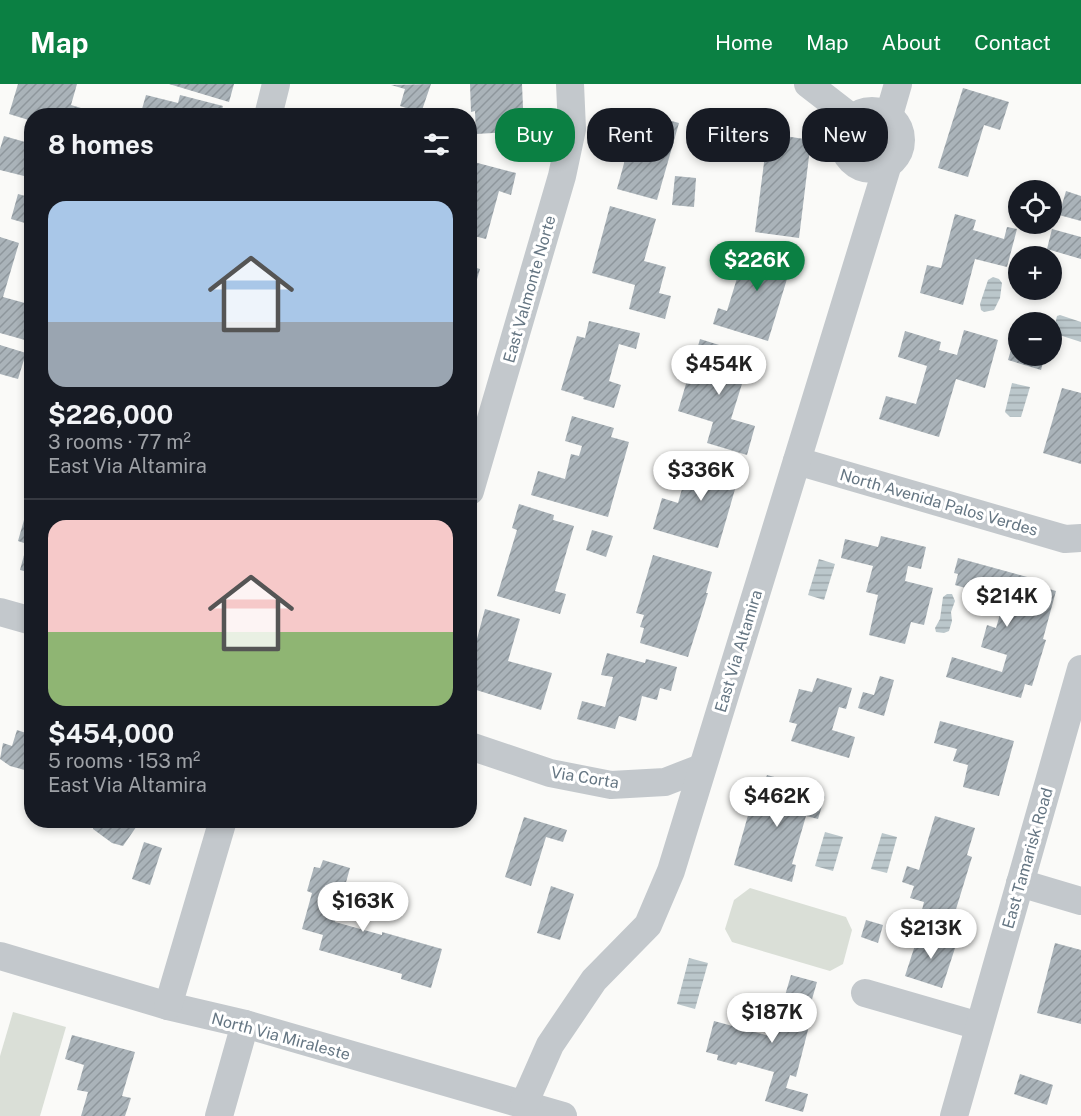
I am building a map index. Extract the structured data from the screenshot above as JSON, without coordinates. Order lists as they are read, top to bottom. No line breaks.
{"streets":{"street":["East Valmonte Norte","North Avenida Palos Verdes","East Via Altamira","Via Corta","East Tamarisk Road","North Via Miraleste"]},"crossings":[["North Avenida Palos Verdes","East Via Altamira"],["East Via Altamira","Via Corta"],["East Via Altamira","North Via Miraleste"]],"page":{"header":"Map","nav":["Home","Map","About","Contact"],"chip":["Buy","Rent","Filters","New"],"heading":"8 homes","map_buttons":["+","−"],"list":[{"name":"$226,000","note":"3 rooms · 77 m² · East Via Altamira"},{"name":"$454,000","note":"5 rooms · 153 m² · East Via Altamira"}],"price":["$226K","$454K","$336K","$214K","$462K","$163K","$213K","$187K"]}}
